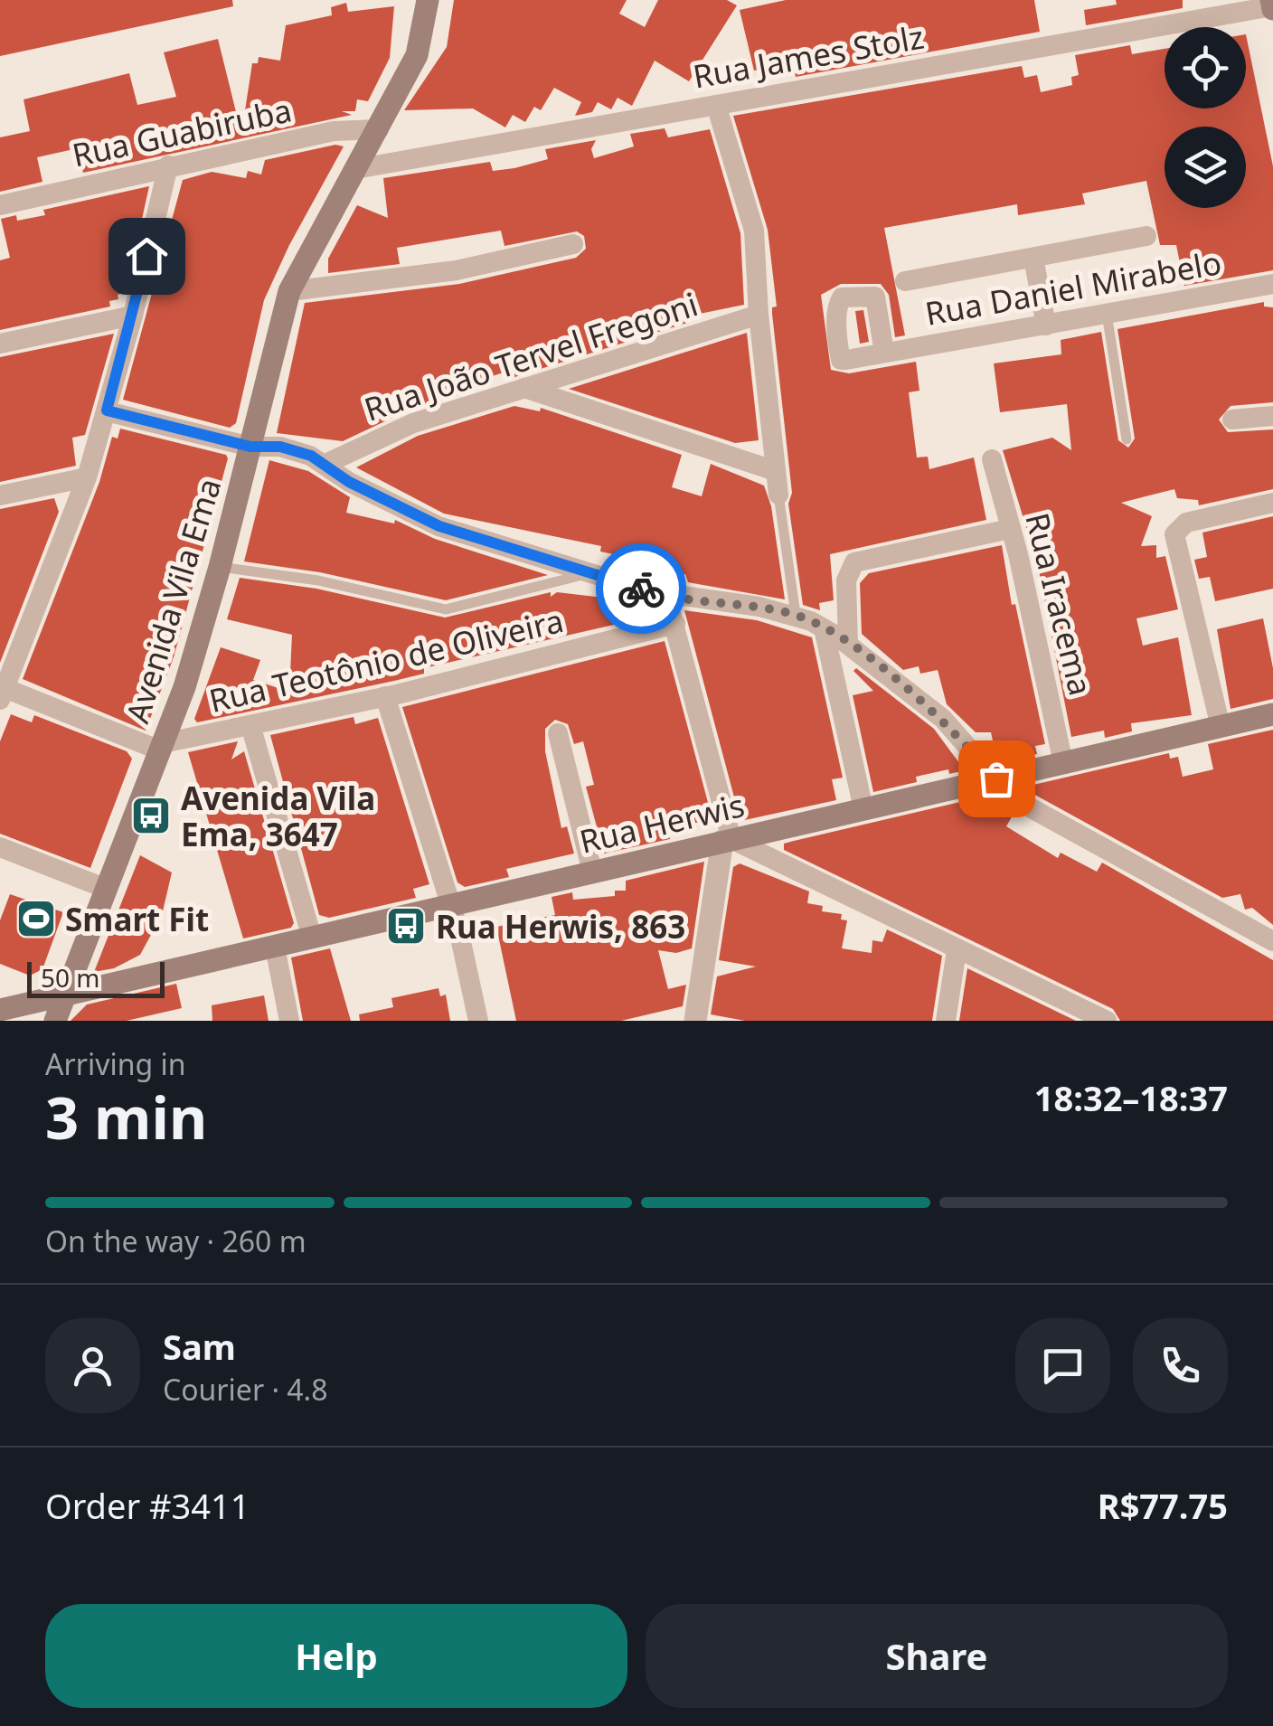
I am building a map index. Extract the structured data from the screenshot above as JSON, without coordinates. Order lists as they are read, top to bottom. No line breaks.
{"streets":{"main road":["Avenida Vila Ema","Rua Herwis"],"street":["Rua James Stolz","Rua Guabiruba","Rua Daniel Mirabelo","Rua João Tervel Fregoni","Rua Iracema","Rua Teotônio de Oliveira"]},"crossings":[["Rua James Stolz","Avenida Vila Ema"],["Rua Guabiruba","Avenida Vila Ema"],["Avenida Vila Ema","Rua Teotônio de Oliveira"],["Avenida Vila Ema","Rua Herwis"],["Rua Iracema","Rua Herwis"]],"places":{"bus stop":["Avenida Vila Ema, 3647","Rua Herwis, 863"],"sports":["Smart Fit"]},"scale_bar":"50 m","page":{"scale":"50 m","heading":["3 min","Arriving in","18:32–18:37"],"panel":["Sam","Courier · 4.8","Order #3411","R$77.75"],"bar":"On the way · 260 m","buttons":["Help","Share"]}}
